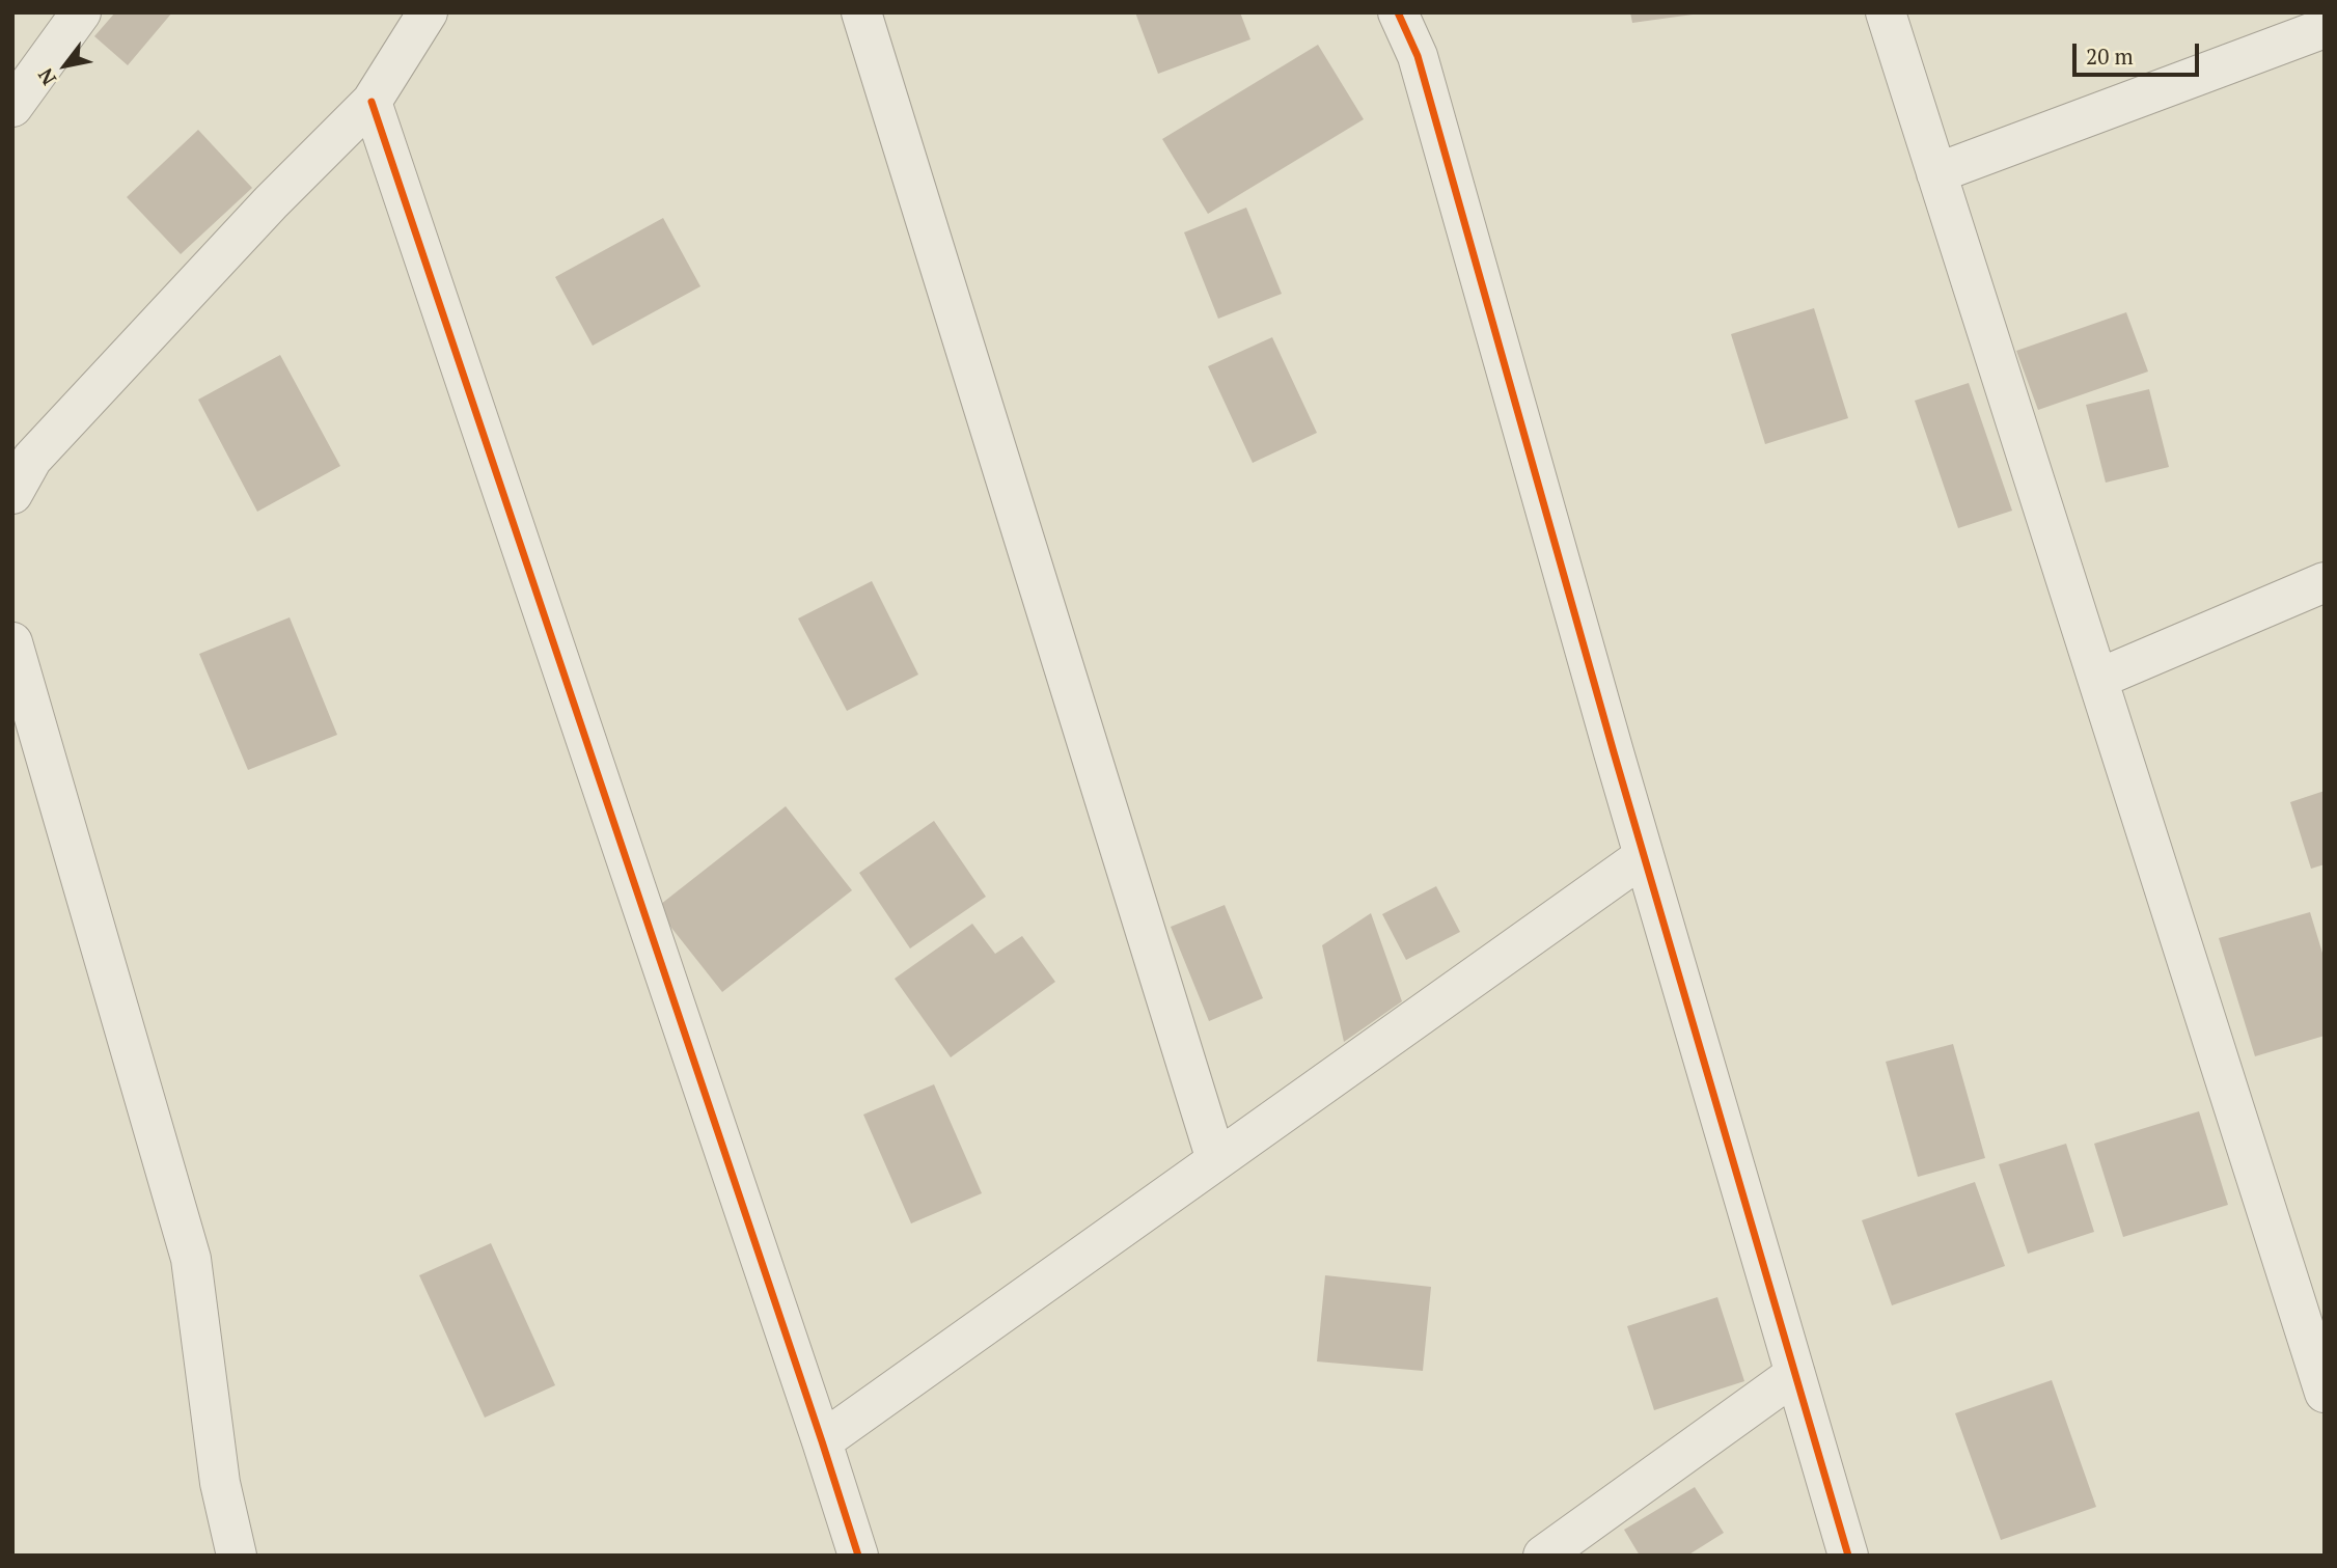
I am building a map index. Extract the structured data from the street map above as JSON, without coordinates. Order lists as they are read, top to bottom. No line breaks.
{"scale_bar":"20 m","north":"bottom left"}
